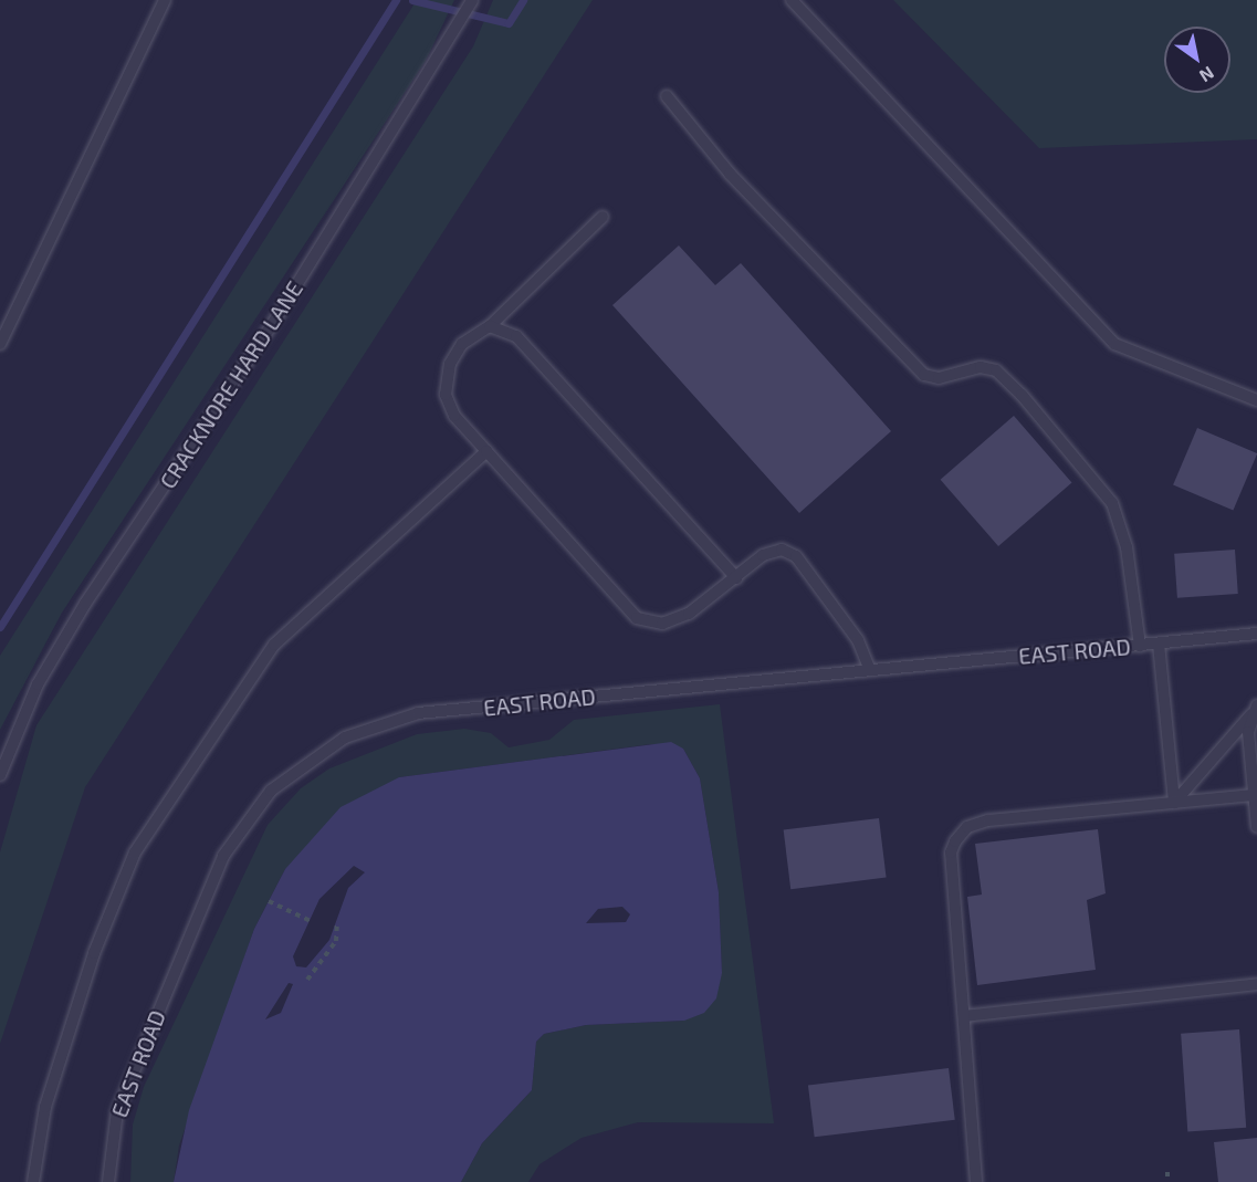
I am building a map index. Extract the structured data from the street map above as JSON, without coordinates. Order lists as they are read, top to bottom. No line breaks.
{"streets":{"lane":["CRACKNORE HARD LANE","EAST ROAD"]},"north":"bottom right"}
